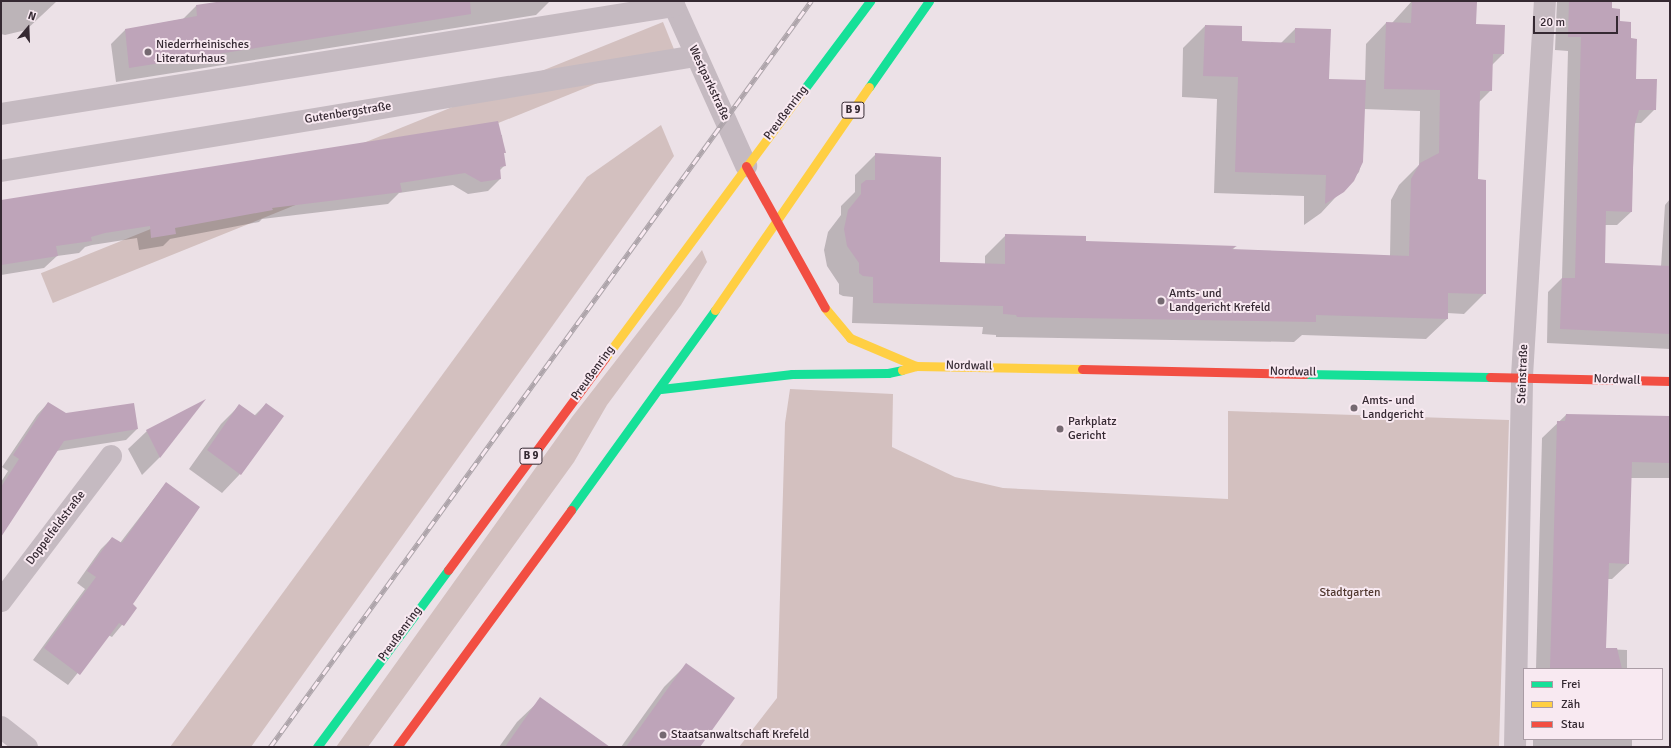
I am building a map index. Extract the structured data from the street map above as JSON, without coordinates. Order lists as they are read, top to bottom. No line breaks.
{"streets":{"main road":["B 9","Preußenring","Nordwall"],"street":["Westparkstraße","Gutenbergstraße","Steinstraße","Doppelfeldstraße"]},"crossings":[["Westparkstraße","Gutenbergstraße"],["Westparkstraße","Preußenring"],["Westparkstraße","Nordwall"],["B 9","Nordwall"],["Preußenring","Nordwall"],["Nordwall","Steinstraße"]],"parks":["Stadtgarten"],"places":["Niederrheinisches Literaturhaus","Amts- und Landgericht Krefeld","Amts- und Landgericht","Parkplatz Gericht","Staatsanwaltschaft Krefeld"],"legend":["Frei","Zäh","Stau"],"scale_bar":"20 m","north":"top"}
